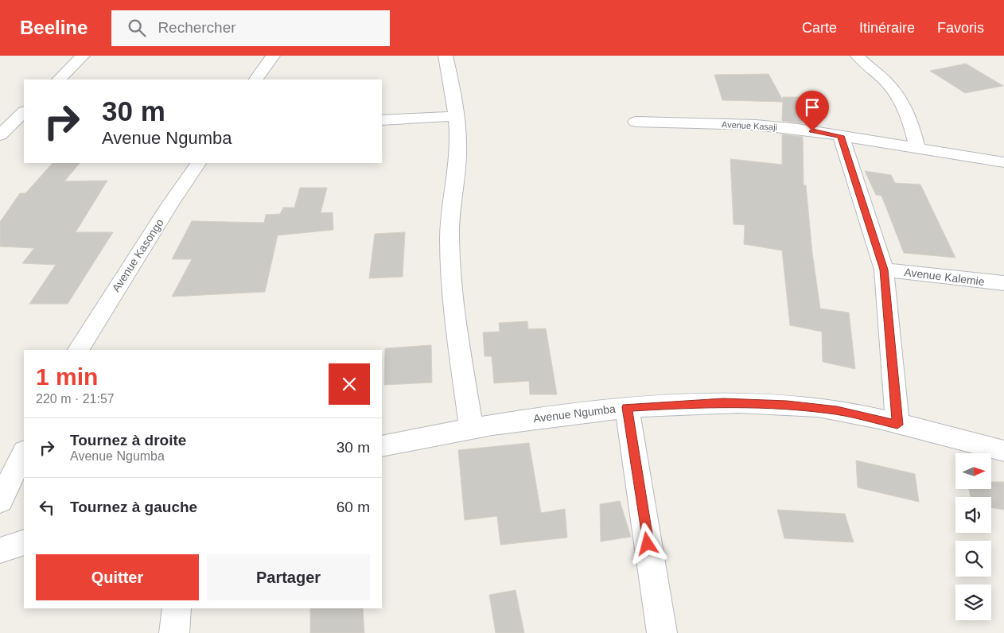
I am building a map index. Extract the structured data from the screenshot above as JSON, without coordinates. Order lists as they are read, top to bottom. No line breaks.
{"streets":{"street":["Avenue Kasaji","Avenue Kasongo","Avenue Kalemie","Avenue Ngumba"]},"north":"right","page":{"header":"Beeline","search":"Rechercher","nav":["Carte","Itinéraire","Favoris"],"turn":["30 m","Avenue Ngumba"],"heading":["1 min","220 m · 21:57"],"list":[{"name":"Tournez à droite","note":"Avenue Ngumba","value":"30 m"},{"name":"Tournez à gauche","value":"60 m"}],"buttons":["Quitter","Partager"]}}
